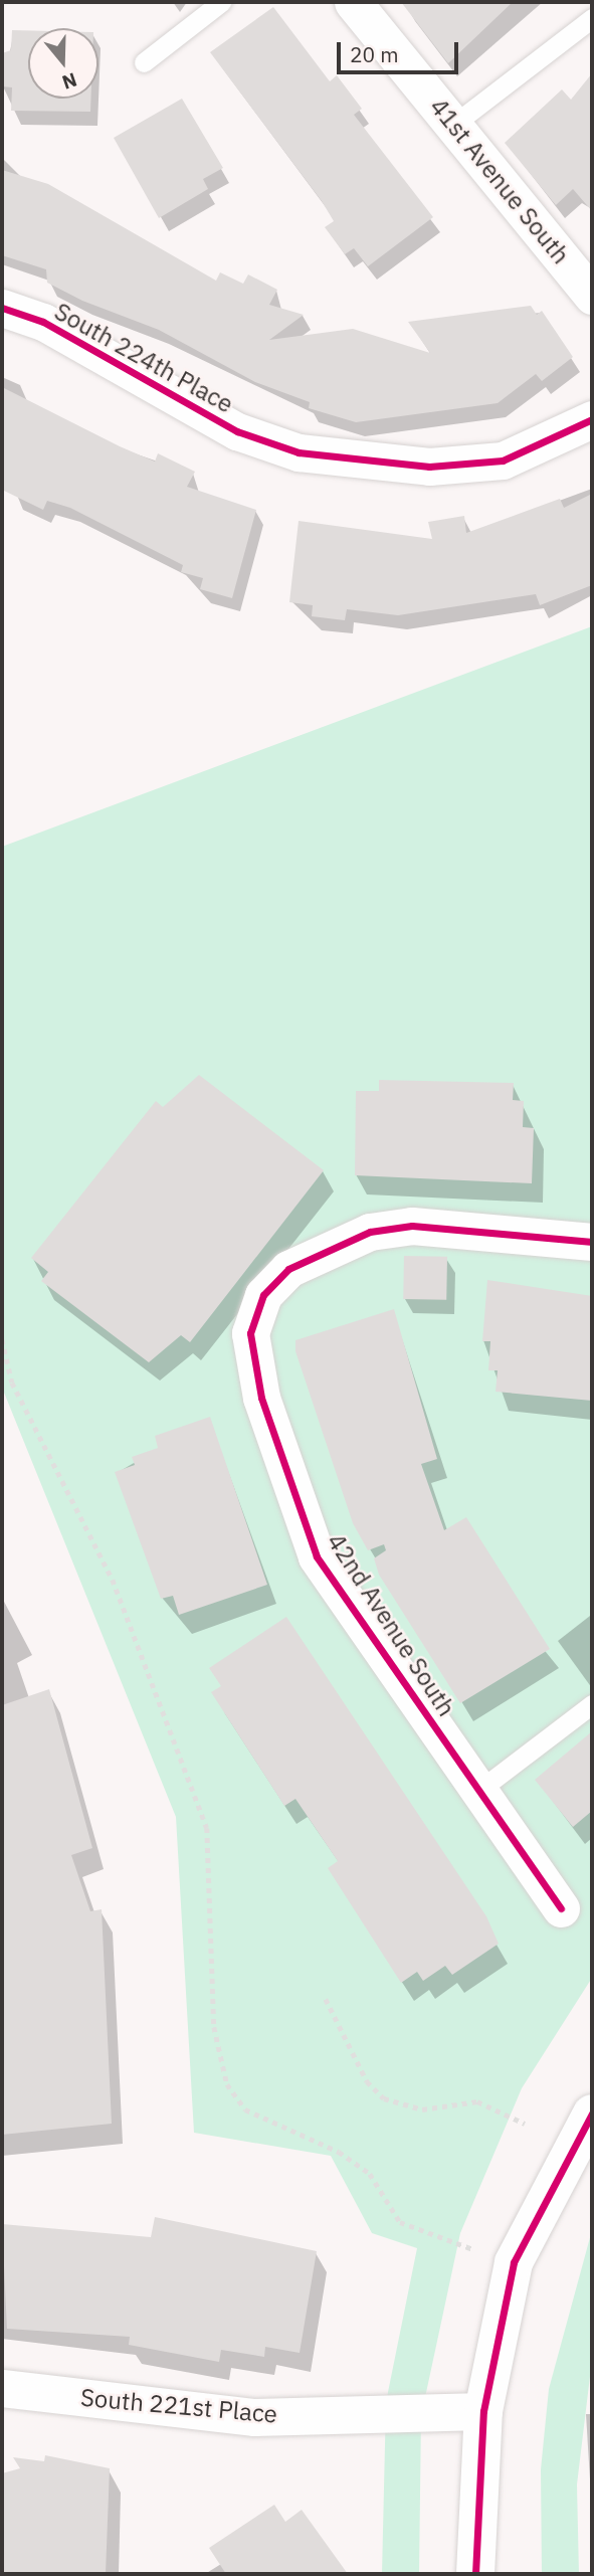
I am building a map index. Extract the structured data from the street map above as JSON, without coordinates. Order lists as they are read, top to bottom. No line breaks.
{"streets":{"street":["41st Avenue South","South 224th Place","42nd Avenue South","South 221st Place"]},"scale_bar":"20 m","north":"bottom"}
